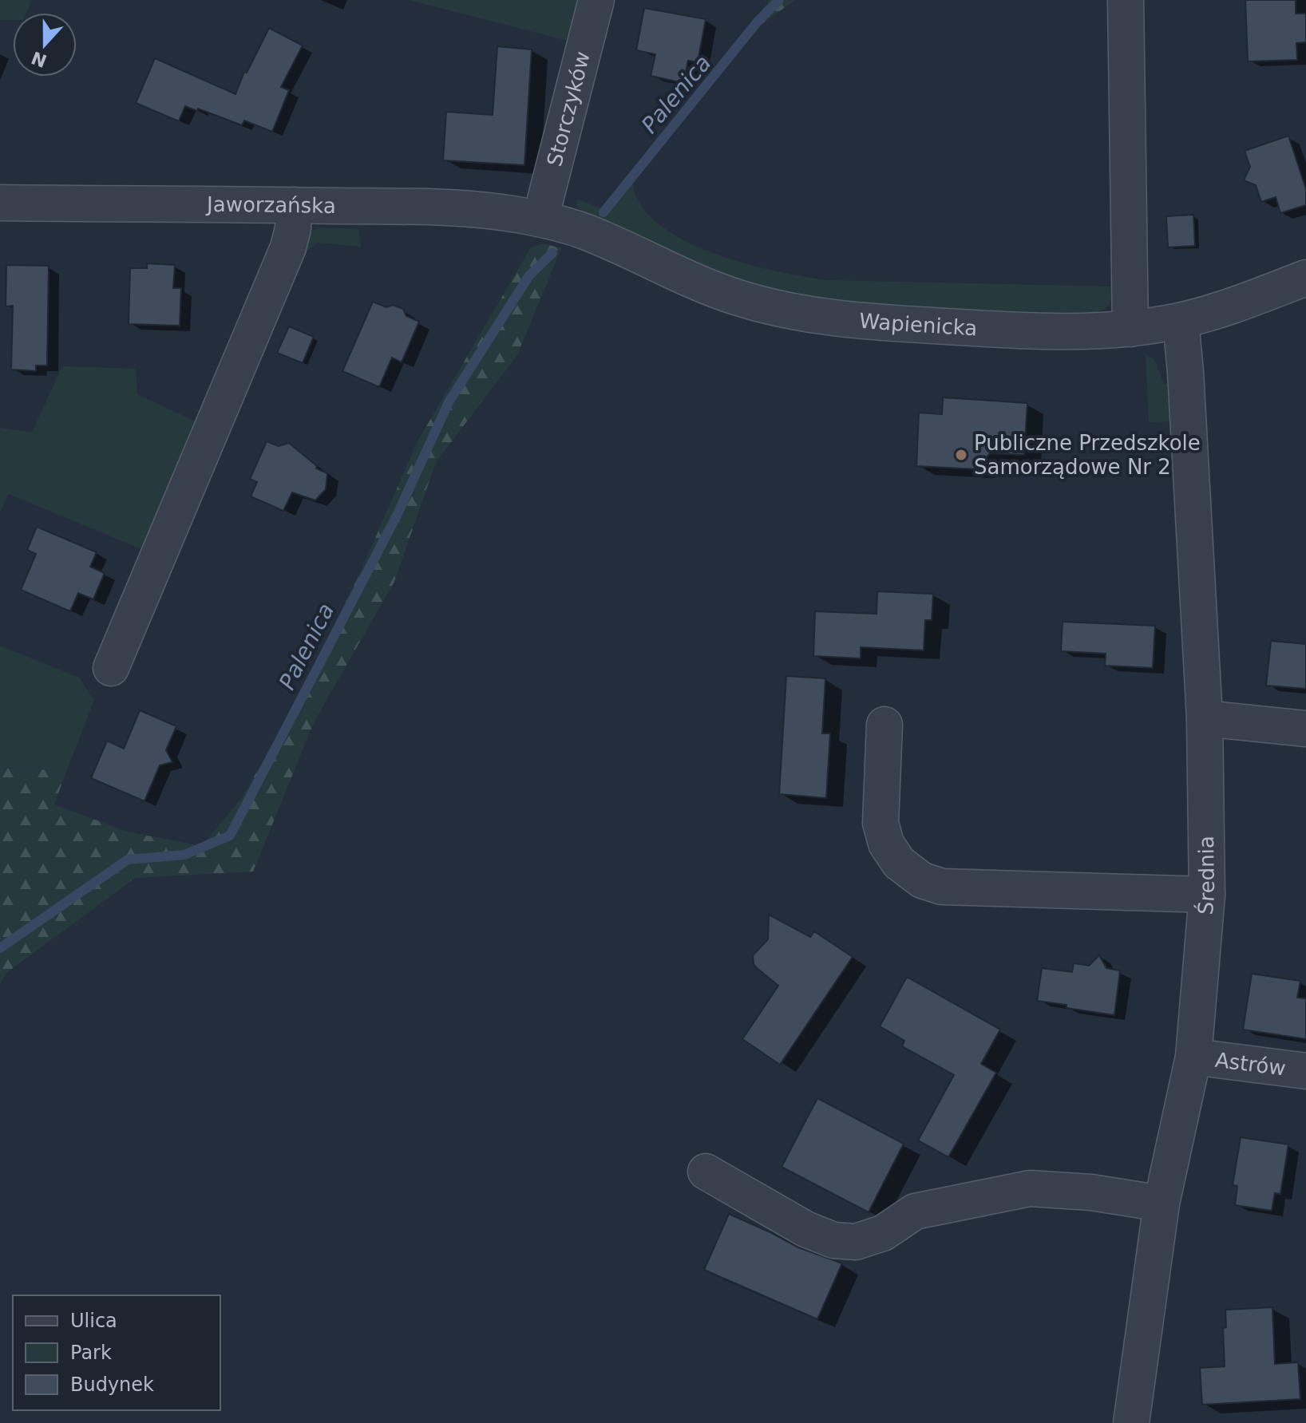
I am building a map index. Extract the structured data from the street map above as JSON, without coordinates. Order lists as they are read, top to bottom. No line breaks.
{"streets":{"street":["Storczyków","Jaworzańska","Wapienicka","Średnia","Astrów"]},"crossings":[["Storczyków","Jaworzańska"],["Storczyków","Wapienicka"],["Jaworzańska","Wapienicka"],["Wapienicka","Średnia"],["Średnia","Astrów"]],"water":["Palenica"],"places":["Publiczne Przedszkole Samorządowe Nr 2"],"legend":["Ulica","Park","Budynek"],"north":"bottom"}
